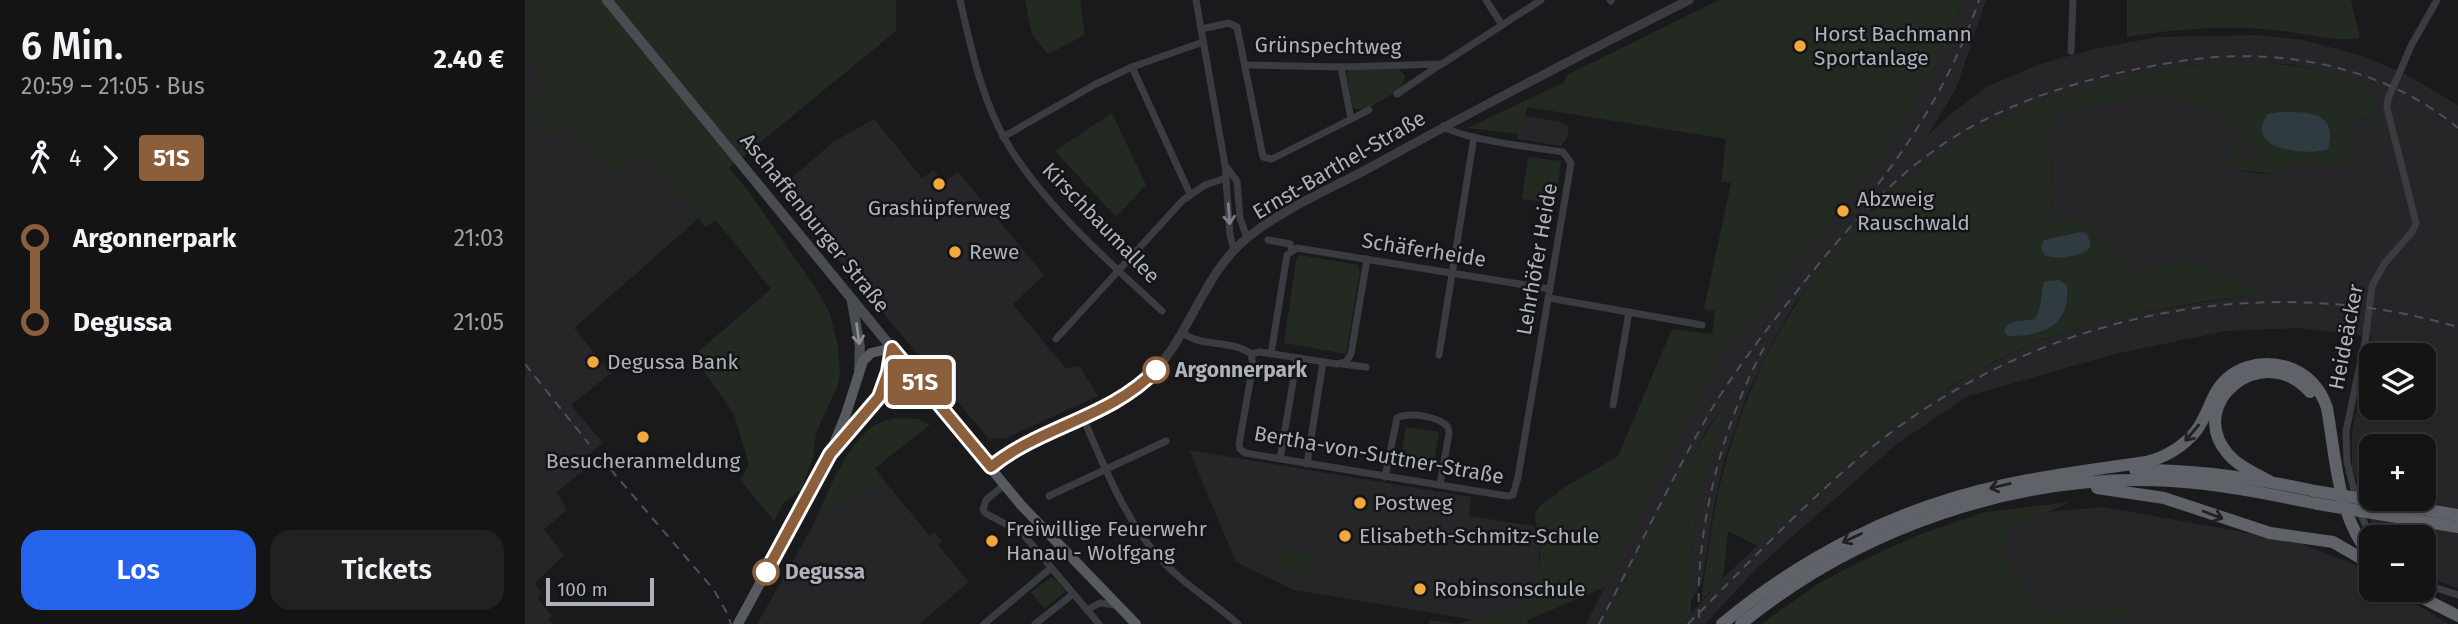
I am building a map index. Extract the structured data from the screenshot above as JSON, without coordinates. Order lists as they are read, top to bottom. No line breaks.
{"streets":{"main road":["Aschaffenburger Straße"],"street":["Grünspechtweg","Ernst-Barthel-Straße","Kirschbaumallee","Schäferheide","Lehrhöfer Heide","Heideäcker","Bertha-von-Suttner-Straße"]},"crossings":[["Ernst-Barthel-Straße","Aschaffenburger Straße"],["Ernst-Barthel-Straße","Lehrhöfer Heide"],["Schäferheide","Lehrhöfer Heide"],["Lehrhöfer Heide","Bertha-von-Suttner-Straße"]],"places":["Horst Bachmann Sportanlage","Grashüpferweg","Abzweig Rauschwald","Rewe","Degussa Bank","Argonnerpark","Besucheranmeldung","Postweg","Elisabeth-Schmitz-Schule","Freiwillige Feuerwehr Hanau - Wolfgang","Degussa","Robinsonschule"],"lines":["bus line 51S"],"scale_bar":"100 m","page":{"heading":["6 Min.","20:59 – 21:05 · Bus","2.40 €"],"on_map":"51S","legs":["4","51S"],"list":[{"name":"Argonnerpark","value":"21:03"},{"name":"Degussa","value":"21:05"}],"map_buttons":["+","−"],"buttons":["Los","Tickets"],"scale":"100 m"}}
